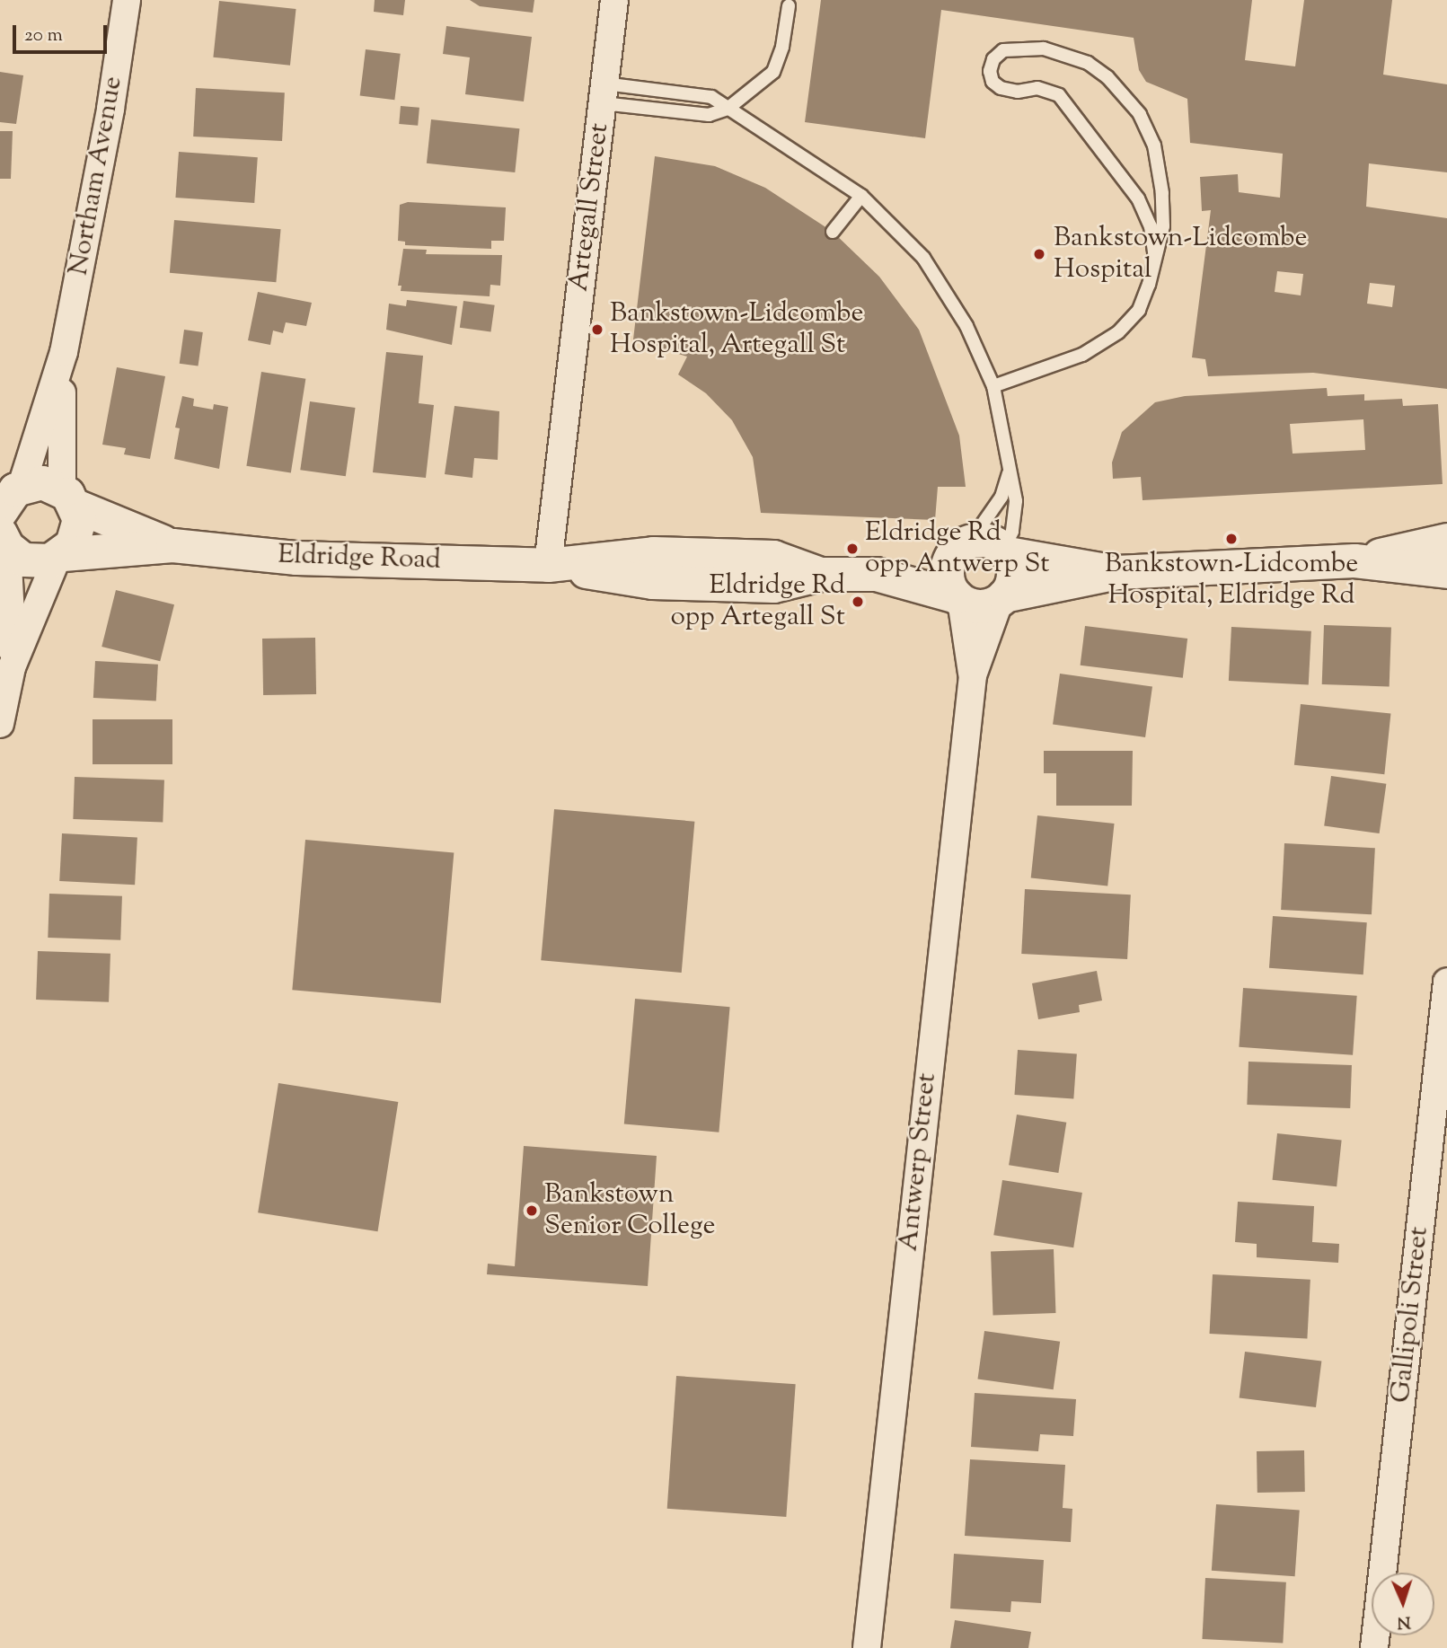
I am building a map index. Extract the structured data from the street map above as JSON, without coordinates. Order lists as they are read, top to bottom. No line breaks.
{"streets":{"street":["Northam Avenue","Artegall Street","Eldridge Road","Antwerp Street","Gallipoli Street"]},"crossings":[["Northam Avenue","Eldridge Road"],["Artegall Street","Eldridge Road"],["Eldridge Road","Antwerp Street"]],"places":["Bankstown-Lidcombe Hospital","Bankstown-Lidcombe Hospital, Artegall St","Bankstown-Lidcombe Hospital, Eldridge Rd","Eldridge Rd opp Antwerp St","Eldridge Rd opp Artegall St","Bankstown Senior College"],"scale_bar":"20 m","north":"bottom"}
